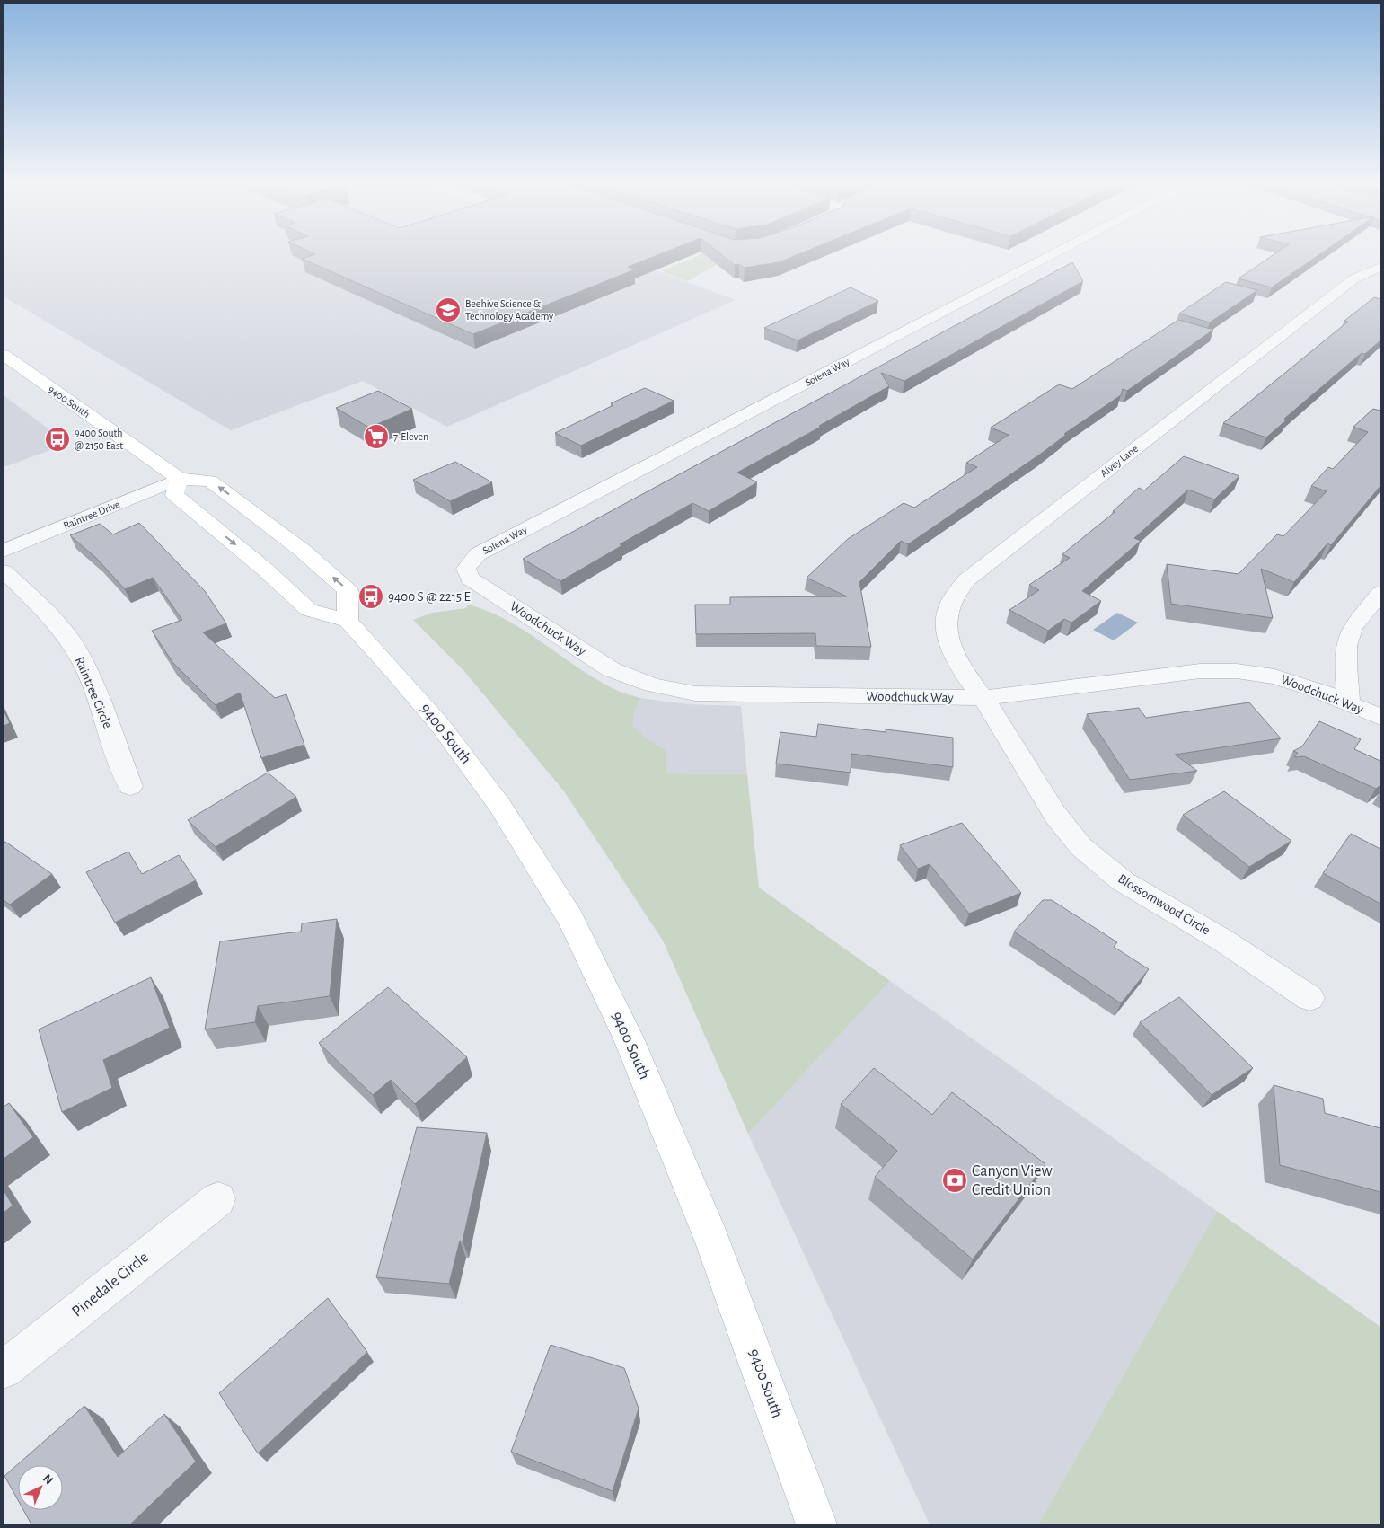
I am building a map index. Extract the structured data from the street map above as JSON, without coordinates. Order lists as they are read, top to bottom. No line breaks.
{"streets":{"main road":["9400 South"],"street":["Solena Way","Alvey Lane","Raintree Drive","Woodchuck Way","Raintree Circle","Blossomwood Circle","Pinedale Circle"]},"crossings":[["Solena Way","Woodchuck Way"],["9400 South","Raintree Drive"],["Alvey Lane","Woodchuck Way"],["Alvey Lane","Blossomwood Circle"],["Woodchuck Way","Blossomwood Circle"]],"places":{"school or university":["Beehive Science & Technology Academy"],"supermarket":["7-Eleven"],"bus stop":["9400 South @ 2150 East","9400 S @ 2215 E"],"bank":["Canyon View Credit Union"]},"north":"top right"}
